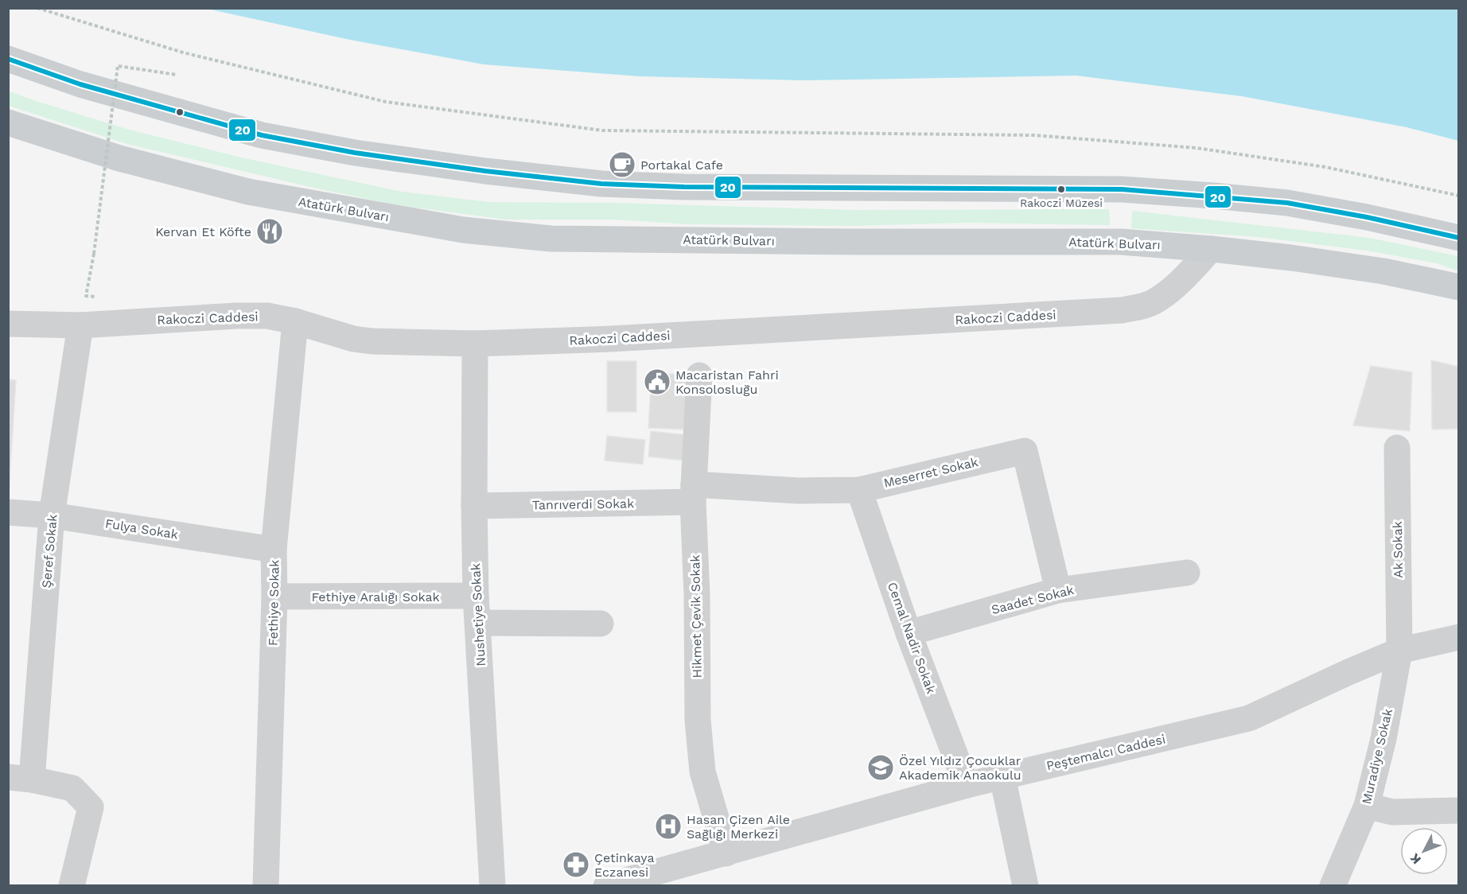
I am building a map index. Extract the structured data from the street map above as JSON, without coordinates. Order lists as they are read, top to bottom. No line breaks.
{"streets":{"main road":["Atatürk Bulvarı"],"street":["Rakoczi Caddesi","Meserret Sokak","Tanrıverdi Sokak","Fulya Sokak","Ak Sokak","Şeref Sokak","Fethiye Aralığı Sokak","Saadet Sokak","Fethiye Sokak","Nushetiye Sokak","Hikmet Çevik Sokak","Cemal Nadir Sokak","Peştemalcı Caddesi","Muradiye Sokak"]},"crossings":[["Atatürk Bulvarı","Rakoczi Caddesi"],["Rakoczi Caddesi","Şeref Sokak"],["Rakoczi Caddesi","Fethiye Sokak"],["Rakoczi Caddesi","Nushetiye Sokak"],["Meserret Sokak","Tanrıverdi Sokak"],["Meserret Sokak","Saadet Sokak"],["Meserret Sokak","Hikmet Çevik Sokak"],["Meserret Sokak","Cemal Nadir Sokak"],["Tanrıverdi Sokak","Nushetiye Sokak"],["Tanrıverdi Sokak","Hikmet Çevik Sokak"],["Fulya Sokak","Şeref Sokak"],["Fulya Sokak","Fethiye Sokak"],["Ak Sokak","Peştemalcı Caddesi"],["Ak Sokak","Muradiye Sokak"],["Fethiye Aralığı Sokak","Fethiye Sokak"],["Fethiye Aralığı Sokak","Nushetiye Sokak"],["Saadet Sokak","Cemal Nadir Sokak"],["Hikmet Çevik Sokak","Peştemalcı Caddesi"],["Cemal Nadir Sokak","Peştemalcı Caddesi"],["Peştemalcı Caddesi","Muradiye Sokak"]],"places":{"cafe":["Portakal Cafe"],"other":["Rakoczi Müzesi"],"restaurant":["Kervan Et Köfte"],"public building":["Macaristan Fahri Konsolosluğu"],"school or university":["Özel Yıldız Çocuklar Akademik Anaokulu"],"hospital":["Hasan Çizen Aile Sağlığı Merkezi"],"pharmacy":["Çetinkaya Eczanesi"]},"lines":["transit line 20"],"north":"bottom left"}
